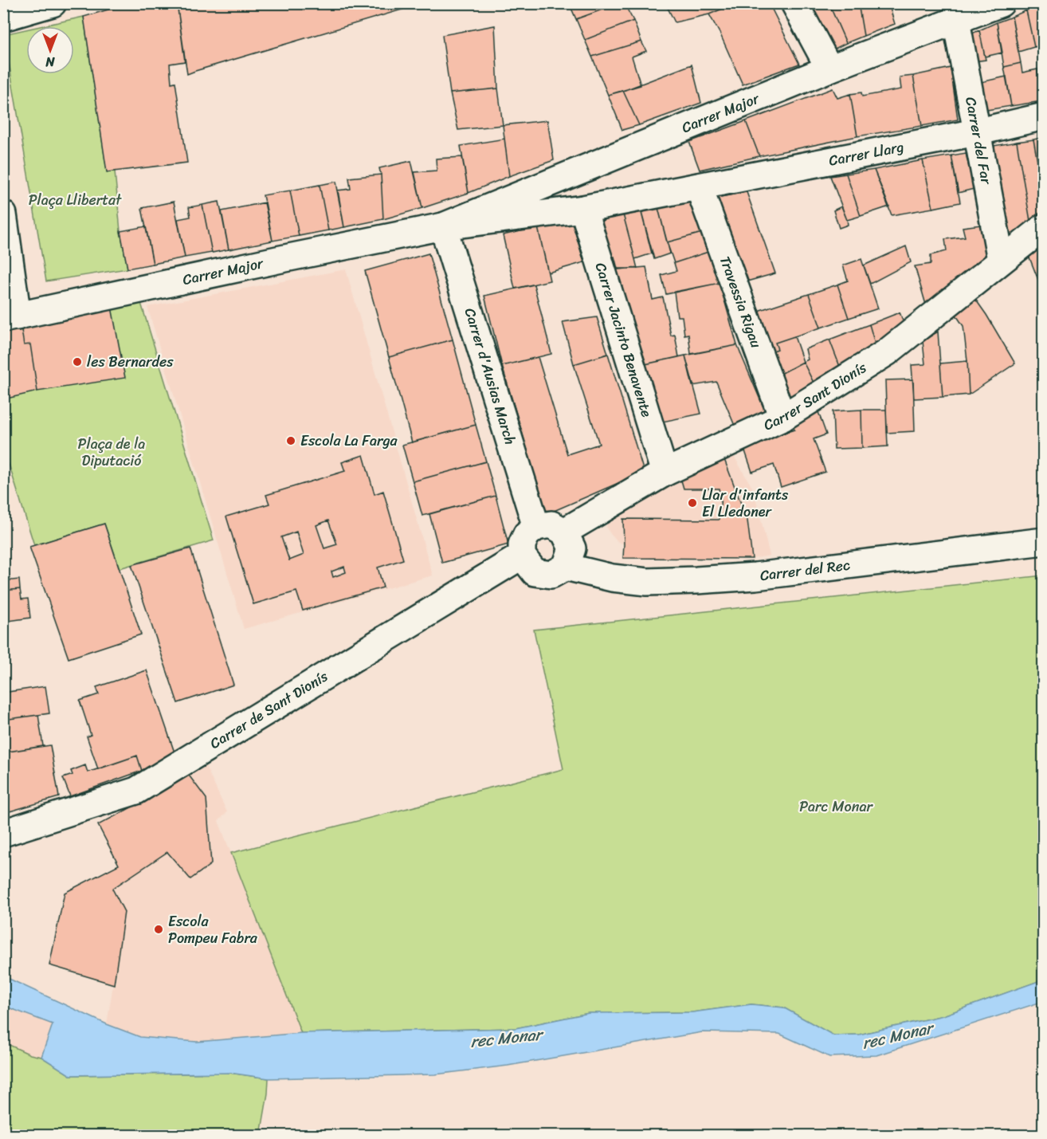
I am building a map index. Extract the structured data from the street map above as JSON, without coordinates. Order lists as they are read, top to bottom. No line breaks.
{"streets":{"street":["Carrer Major","Carrer del Far","Carrer Llarg","Travessia Rigau","Carrer Jacinto Benavente","Carrer d'Ausias March","Carrer Sant Dionís","Carrer del Rec","Carrer de Sant Dionís"]},"crossings":[["Carrer Major","Carrer del Far"],["Carrer Major","Carrer Llarg"],["Carrer Major","Travessia Rigau"],["Carrer Major","Carrer Jacinto Benavente"],["Carrer Major","Carrer d'Ausias March"],["Carrer del Far","Carrer Llarg"],["Carrer del Far","Carrer Sant Dionís"],["Carrer Llarg","Travessia Rigau"],["Travessia Rigau","Carrer Sant Dionís"],["Carrer Jacinto Benavente","Carrer Sant Dionís"],["Carrer d'Ausias March","Carrer Sant Dionís"],["Carrer d'Ausias March","Carrer del Rec"],["Carrer d'Ausias March","Carrer de Sant Dionís"],["Carrer Sant Dionís","Carrer del Rec"],["Carrer Sant Dionís","Carrer de Sant Dionís"],["Carrer del Rec","Carrer de Sant Dionís"]],"water":["rec Monar"],"parks":["Plaça Llibertat","Plaça de la Diputació","Parc Monar"],"places":["les Bernardes","Escola La Farga","Llar d'infants El Lledoner","Escola Pompeu Fabra"],"north":"bottom"}
